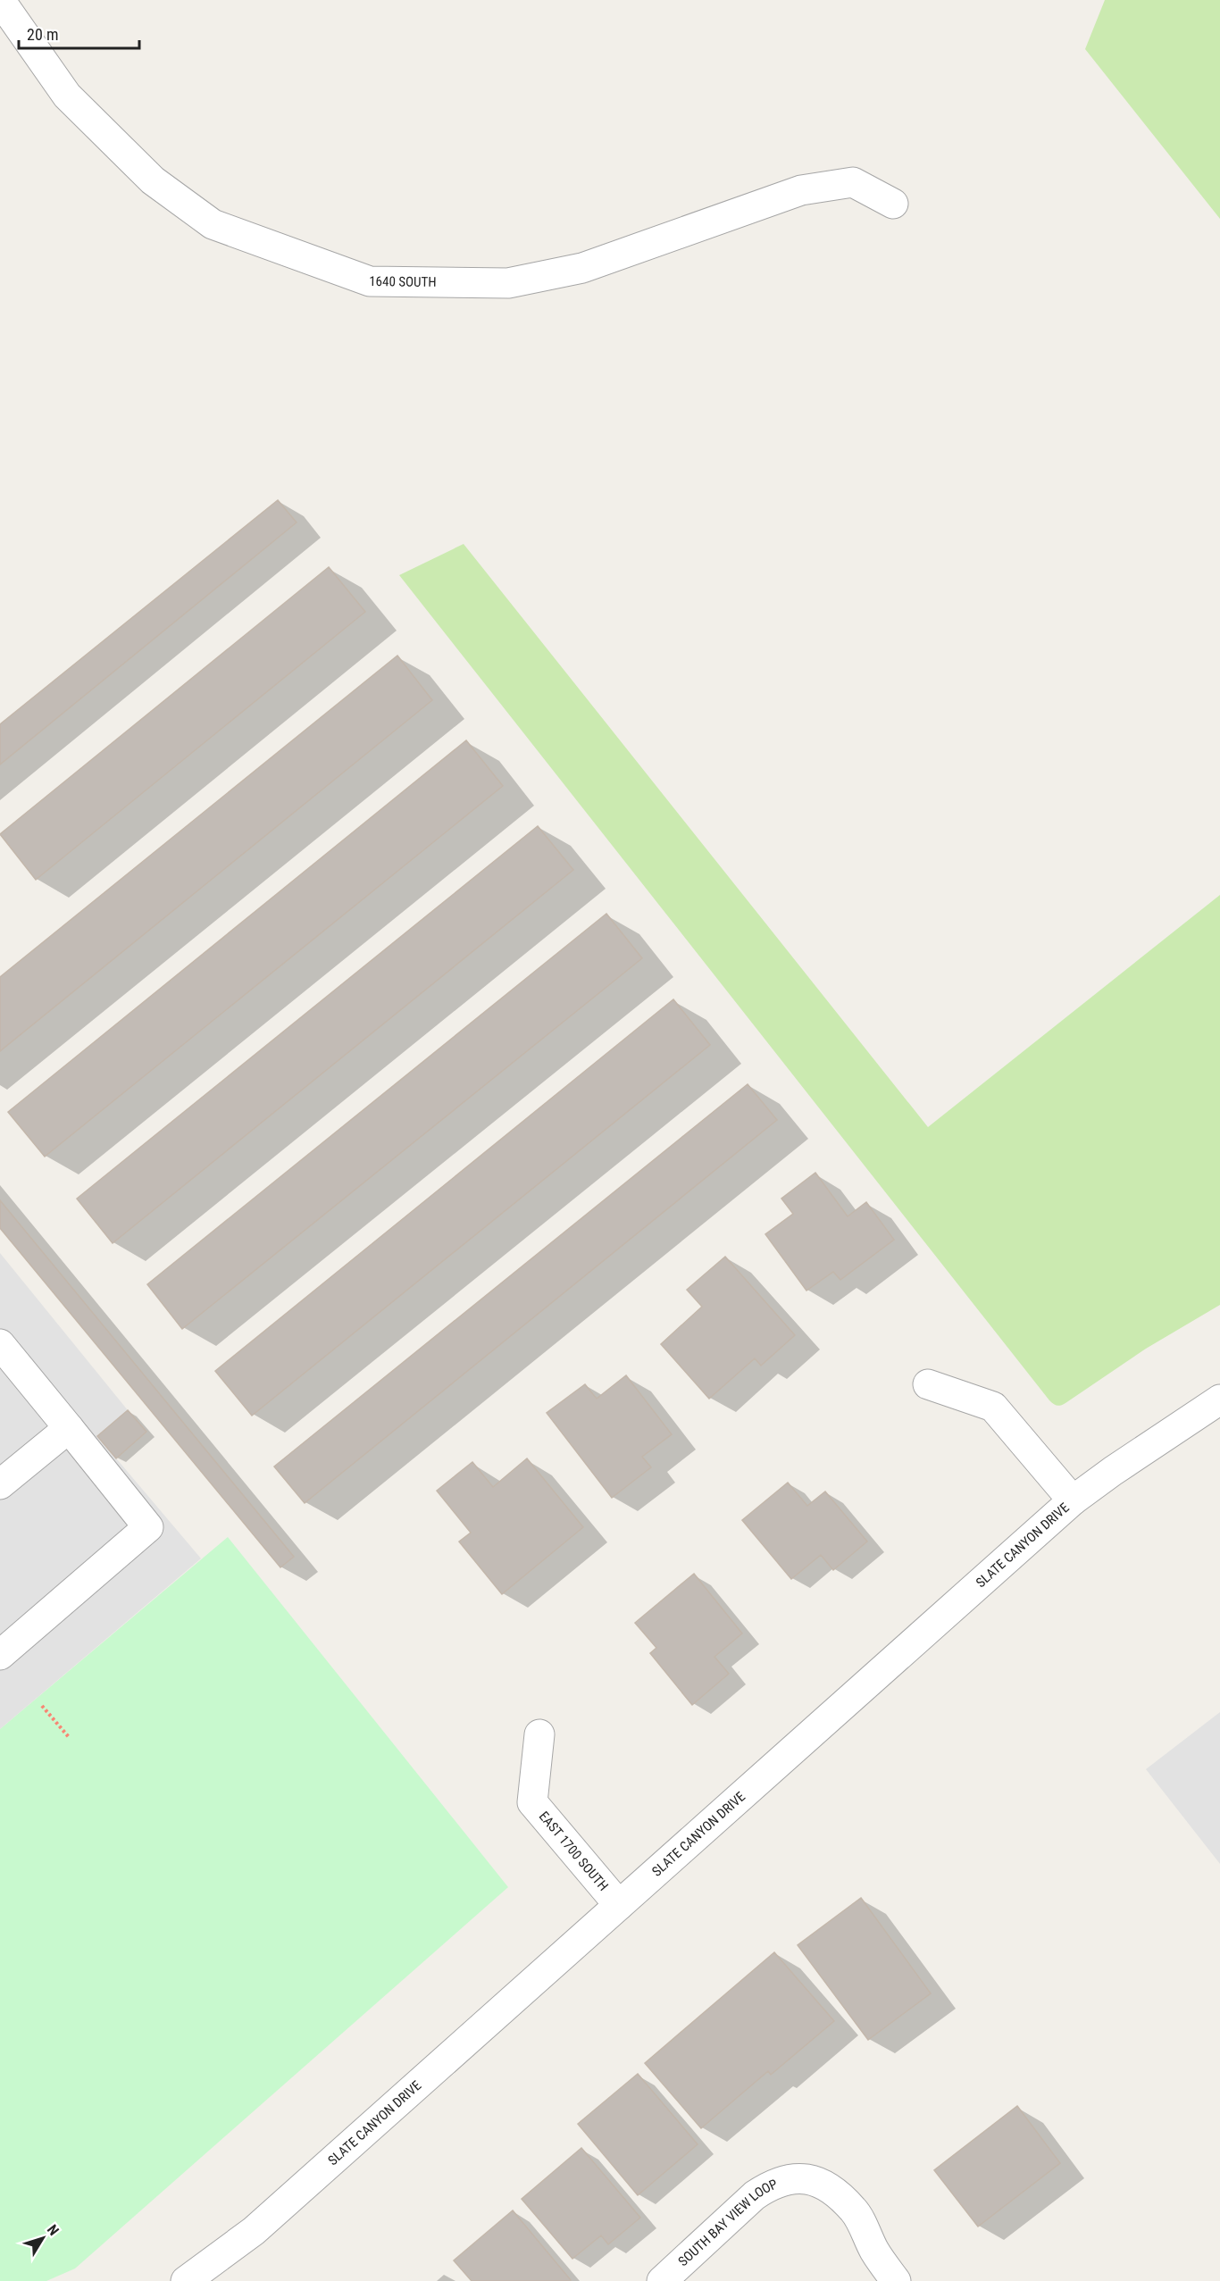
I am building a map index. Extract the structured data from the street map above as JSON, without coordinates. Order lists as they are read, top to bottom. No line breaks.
{"streets":{"street":["1640 SOUTH","SLATE CANYON DRIVE","EAST 1700 SOUTH","SOUTH BAY VIEW LOOP"]},"crossings":[["SLATE CANYON DRIVE","EAST 1700 SOUTH"]],"scale_bar":"20 m","north":"top right"}
